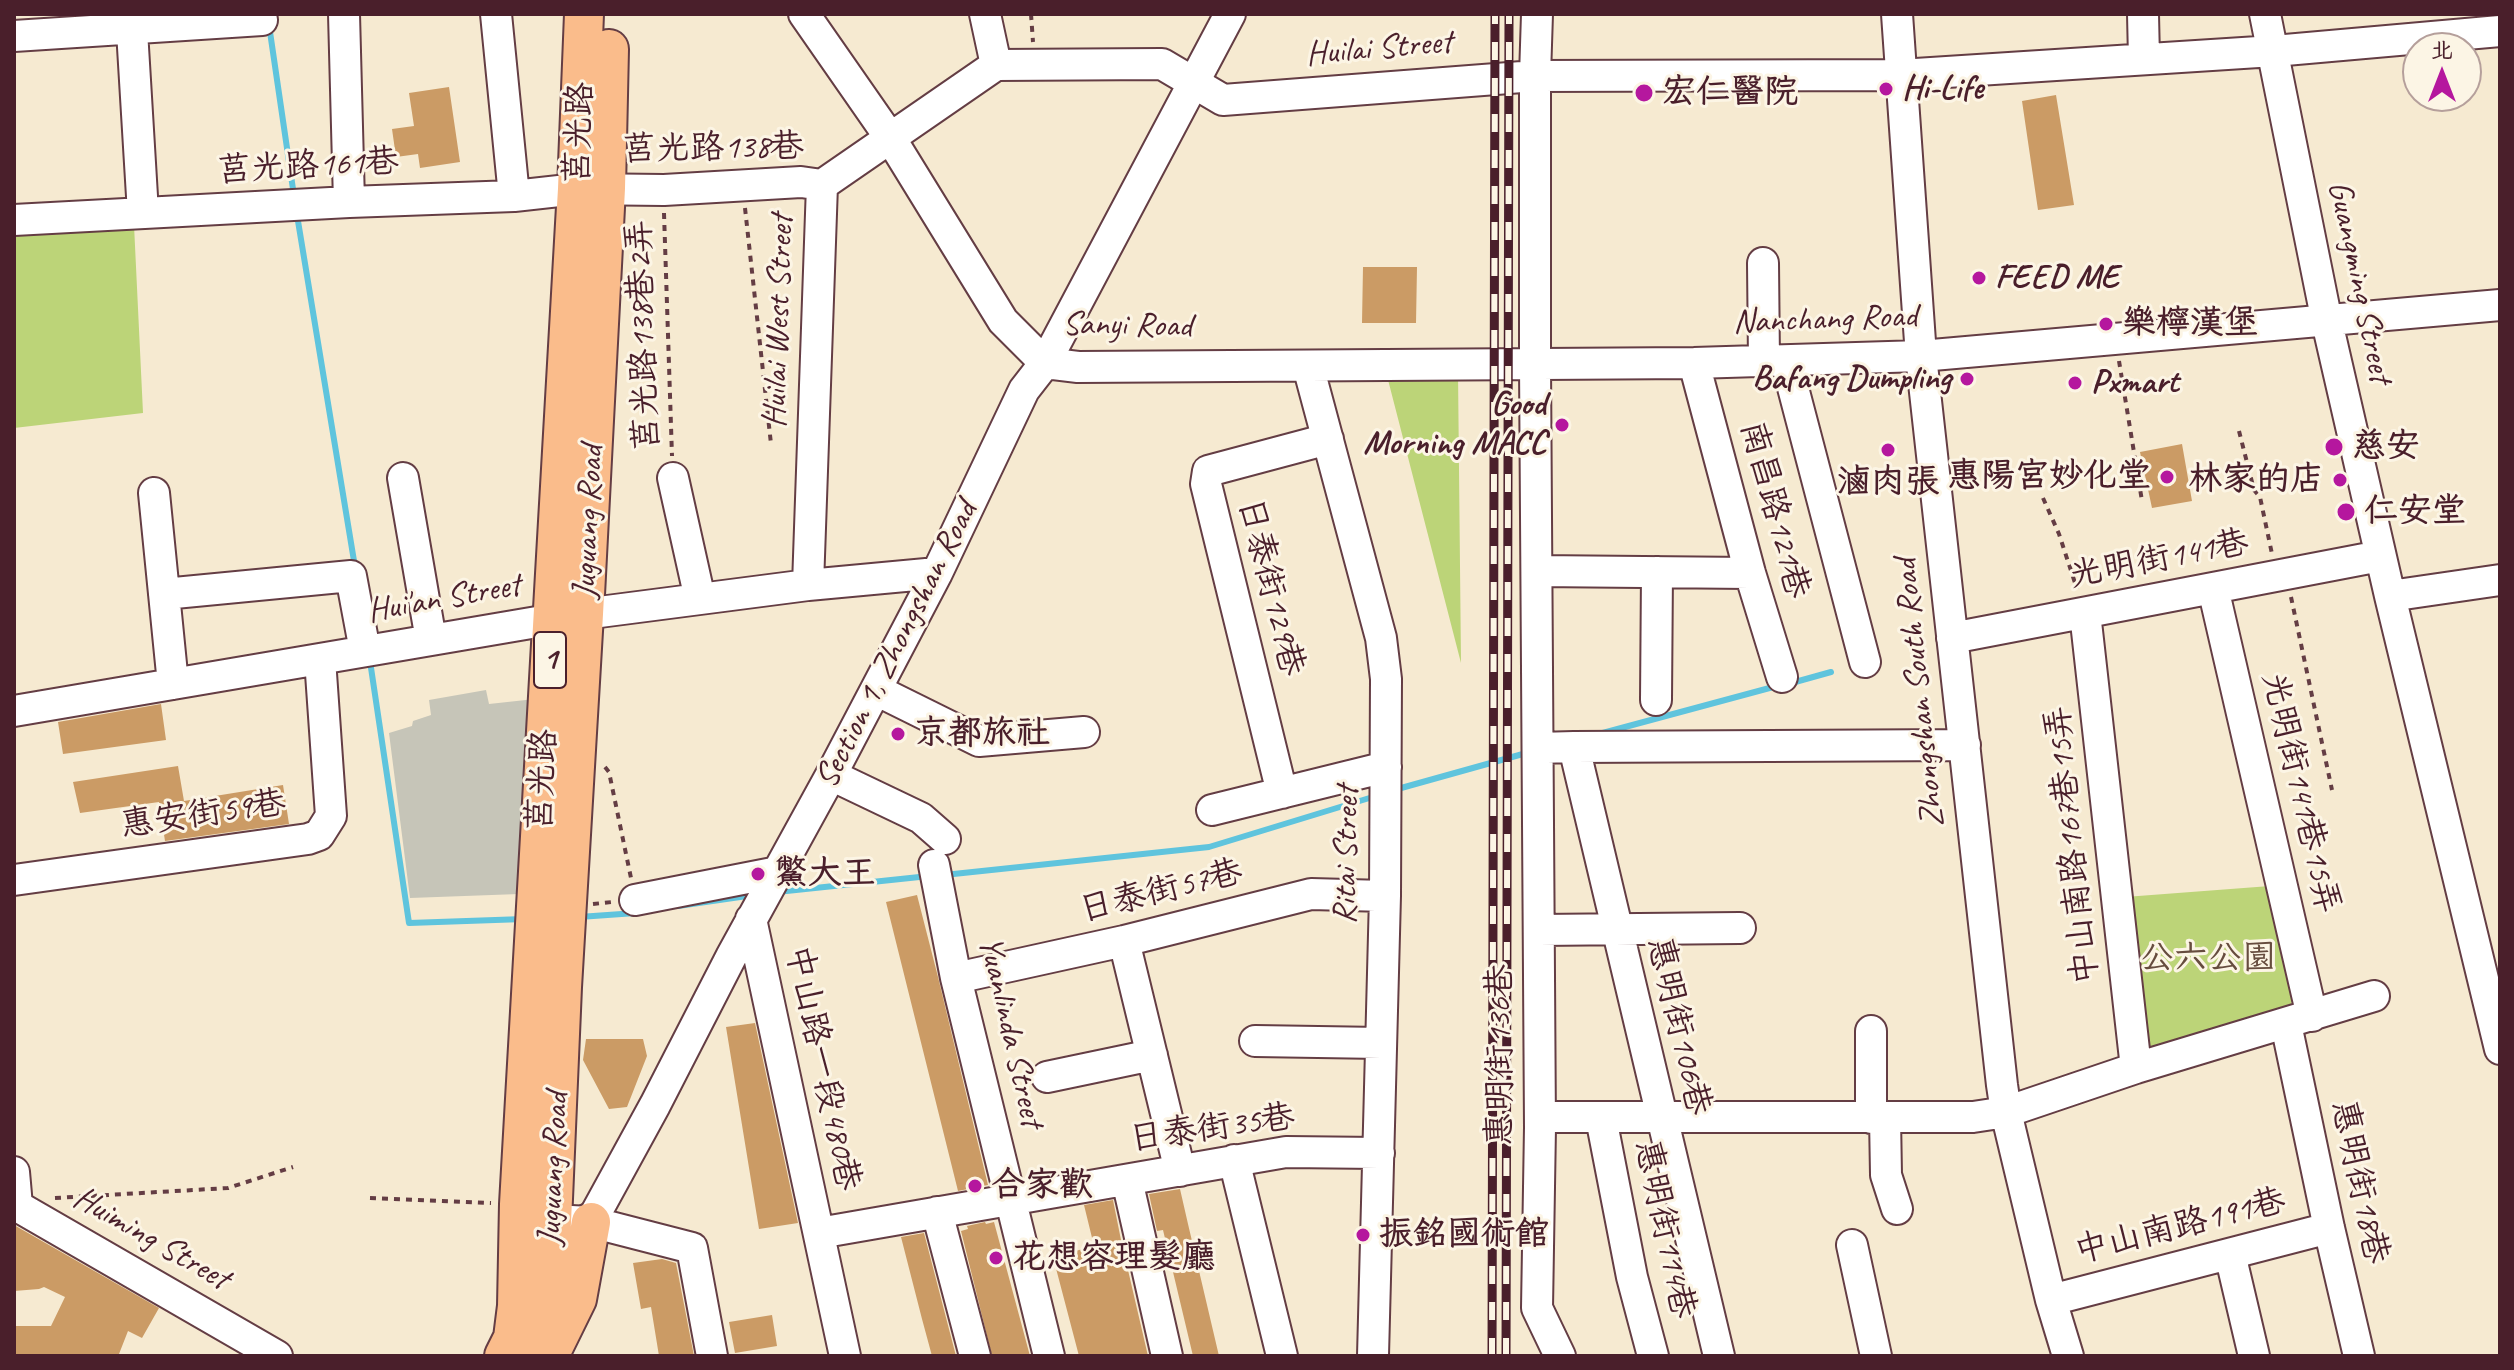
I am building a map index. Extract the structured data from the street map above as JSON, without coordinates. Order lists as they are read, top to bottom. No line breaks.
{"streets":{"main road":["莒光路","Juguang Road","1"],"street":["莒光路138巷","莒光路161巷","Guangming Street","Nanchang Road","Huilai West Street","Sanyi Road","南昌路121巷","光明街141巷","日泰街129巷","Hui'an Street","Section 1, Zhongshan Road","Zhongshan South Road","光明街141巷15弄","惠安街59巷","中山南路167巷15弄","Ritai Street","日泰街57巷","惠明街106巷","Yuanlinda Street","惠明街136巷","中山路一段480巷","日泰街35巷","惠明街18巷","中山南路191巷","惠明街114巷","Huiming Street"],"path":["莒光路138巷2弄"]},"crossings":[["莒光路","莒光路138巷"],["莒光路","莒光路161巷"],["莒光路","Juguang Road"],["莒光路","Hui'an Street"],["莒光路","Section 1, Zhongshan Road"],["莒光路","1"],["莒光路138巷","莒光路161巷"],["莒光路138巷","Huilai West Street"],["莒光路138巷","莒光路138巷2弄"],["莒光路138巷","1"],["莒光路161巷","1"],["Guangming Street","Nanchang Road"],["Guangming Street","光明街141巷"],["Nanchang Road","Sanyi Road"],["Nanchang Road","南昌路121巷"],["Nanchang Road","Zhongshan South Road"],["Huilai West Street","Sanyi Road"],["Huilai West Street","Hui'an Street"],["Sanyi Road","Section 1, Zhongshan Road"],["Sanyi Road","Ritai Street"],["Juguang Road","Hui'an Street"],["Juguang Road","Section 1, Zhongshan Road"],["Juguang Road","1"],["光明街141巷","Zhongshan South Road"],["光明街141巷","光明街141巷15弄"],["光明街141巷","中山南路167巷15弄"],["日泰街129巷","Ritai Street"],["Hui'an Street","Section 1, Zhongshan Road"],["Hui'an Street","惠安街59巷"],["Section 1, Zhongshan Road","1"],["Section 1, Zhongshan Road","Yuanlinda Street"],["Section 1, Zhongshan Road","中山路一段480巷"],["Zhongshan South Road","中山南路191巷"],["光明街141巷15弄","惠明街18巷"],["Ritai Street","日泰街57巷"],["Ritai Street","日泰街35巷"],["日泰街57巷","Yuanlinda Street"],["Yuanlinda Street","日泰街35巷"],["中山路一段480巷","日泰街35巷"],["惠明街18巷","中山南路191巷"]],"parks":["公六公園"],"places":["Hi-Life","宏仁醫院","FEED ME","樂檸漢堡","Bafang Dumpling","Pxmart","Good Morning MACC","慈安","滷肉張","惠陽宮妙化堂","林家的店","仁安堂","京都旅社","鱉大王","合家歡","振銘國術館","花想容理髮廳"],"north":"top"}
